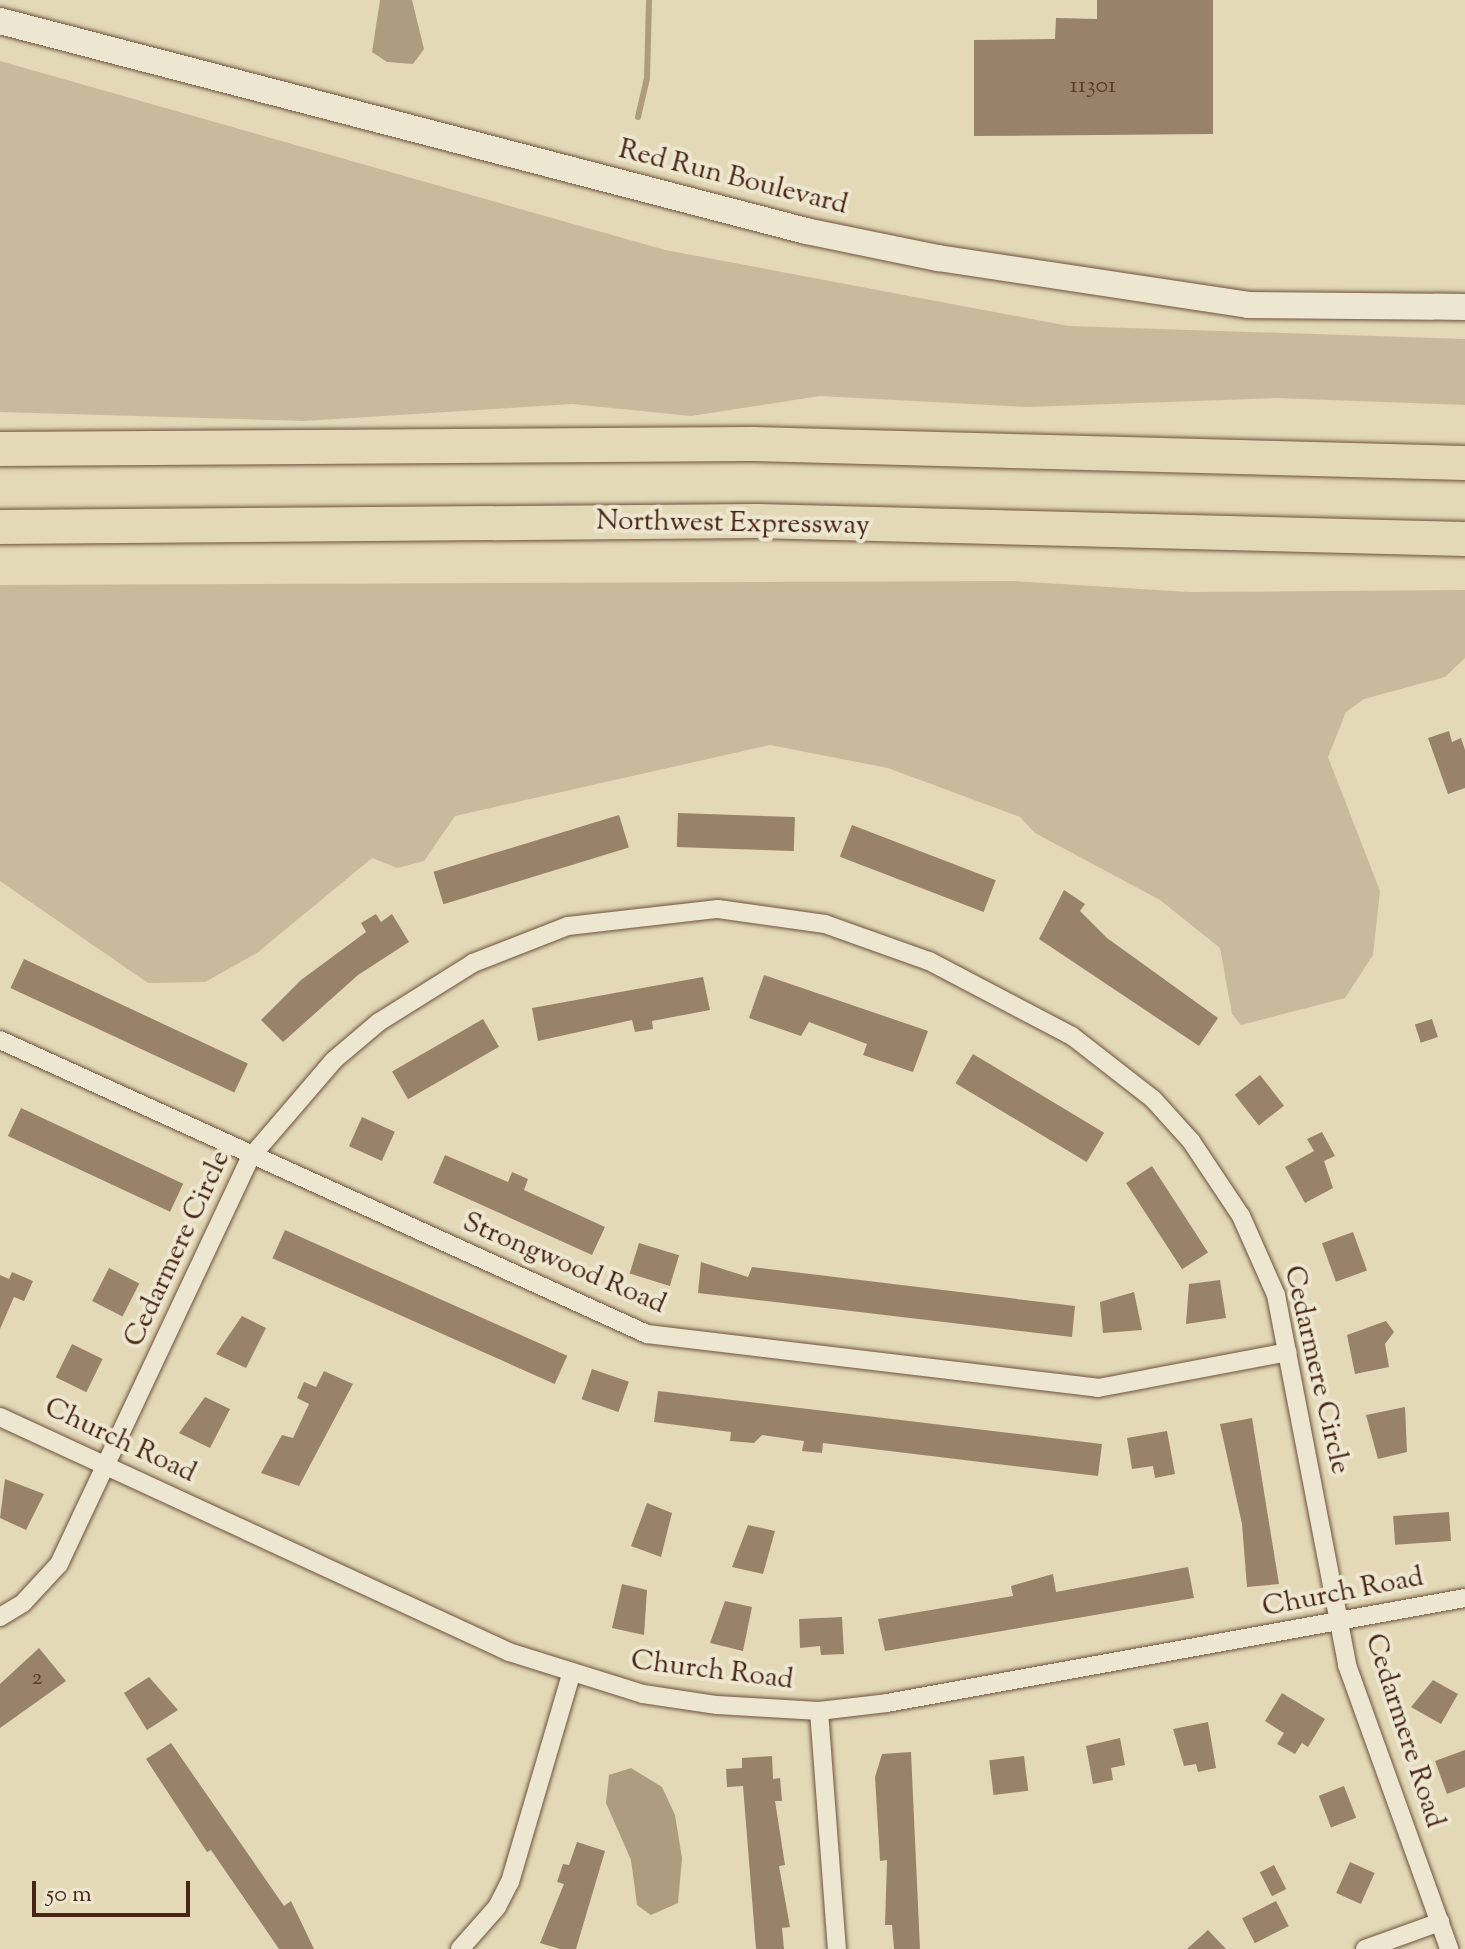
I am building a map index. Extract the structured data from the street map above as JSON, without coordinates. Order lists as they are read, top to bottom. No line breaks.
{"streets":{"highway":["Northwest Expressway"],"main road":["Red Run Boulevard"],"street":["Cedarmere Circle","Strongwood Road","Church Road","Cedarmere Road"]},"crossings":[["Cedarmere Circle","Strongwood Road"],["Cedarmere Circle","Church Road"],["Cedarmere Circle","Cedarmere Road"],["Church Road","Cedarmere Road"]],"house_numbers":["11301","2"],"scale_bar":"50 m"}
